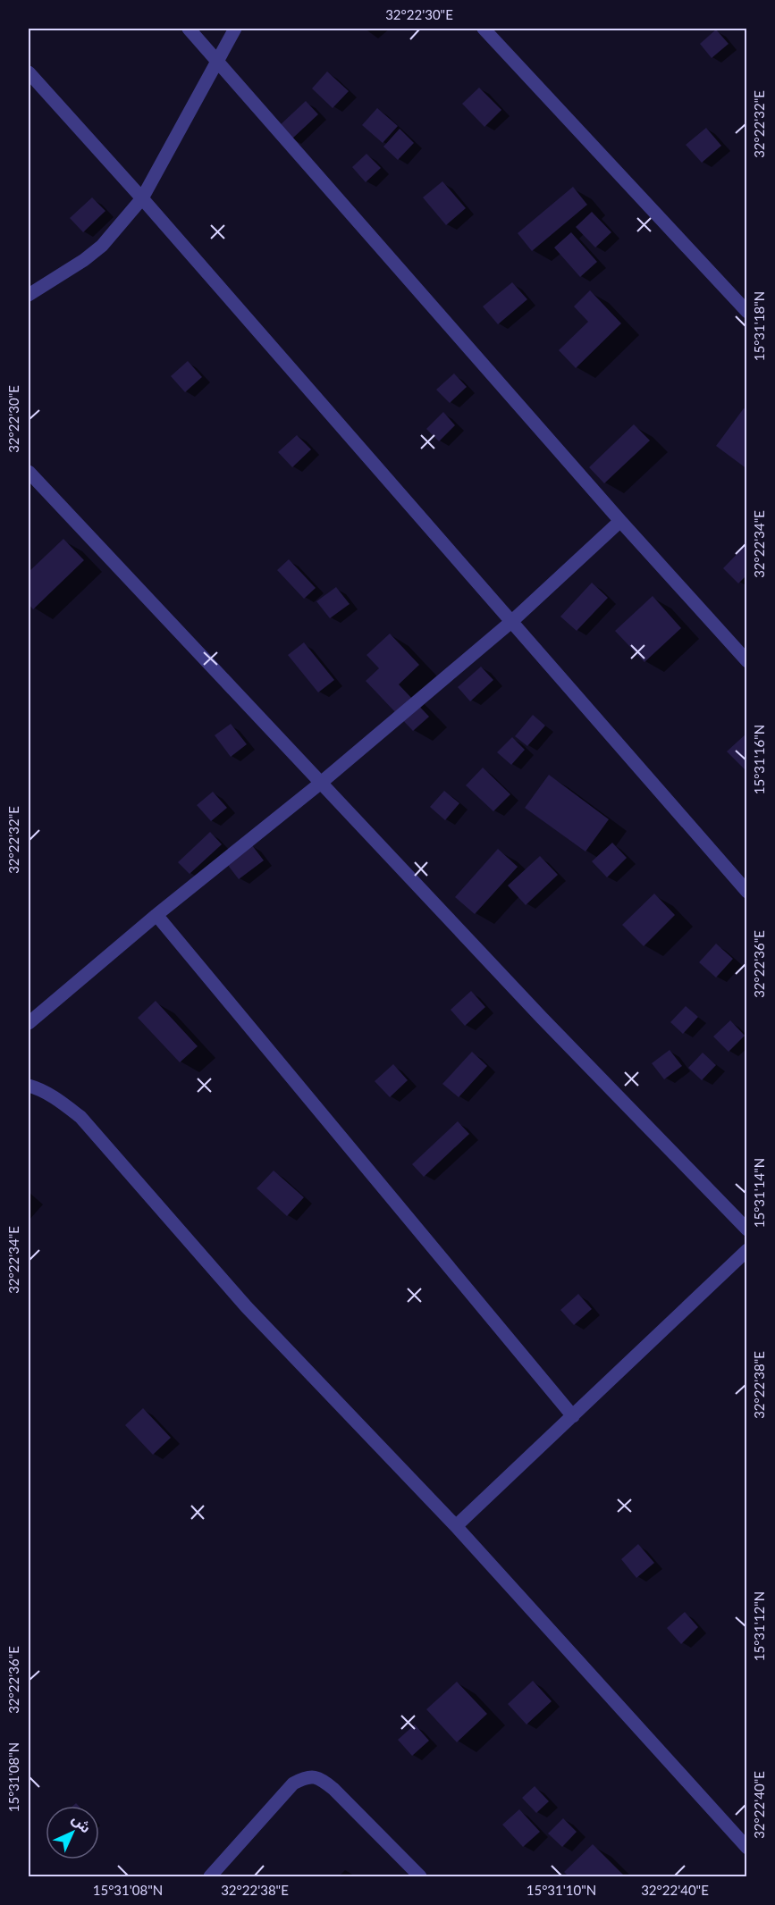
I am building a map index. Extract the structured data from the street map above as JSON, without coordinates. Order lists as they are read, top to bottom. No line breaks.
{"north":"top right","coordinates":["32°22'30\"E","32°22'32\"E","15°31'18\"N","32°22'34\"E","15°31'16\"N","32°22'36\"E","15°31'14\"N","32°22'38\"E","15°31'12\"N","15°31'08\"N","32°22'40\"E","15°31'10\"N"]}
